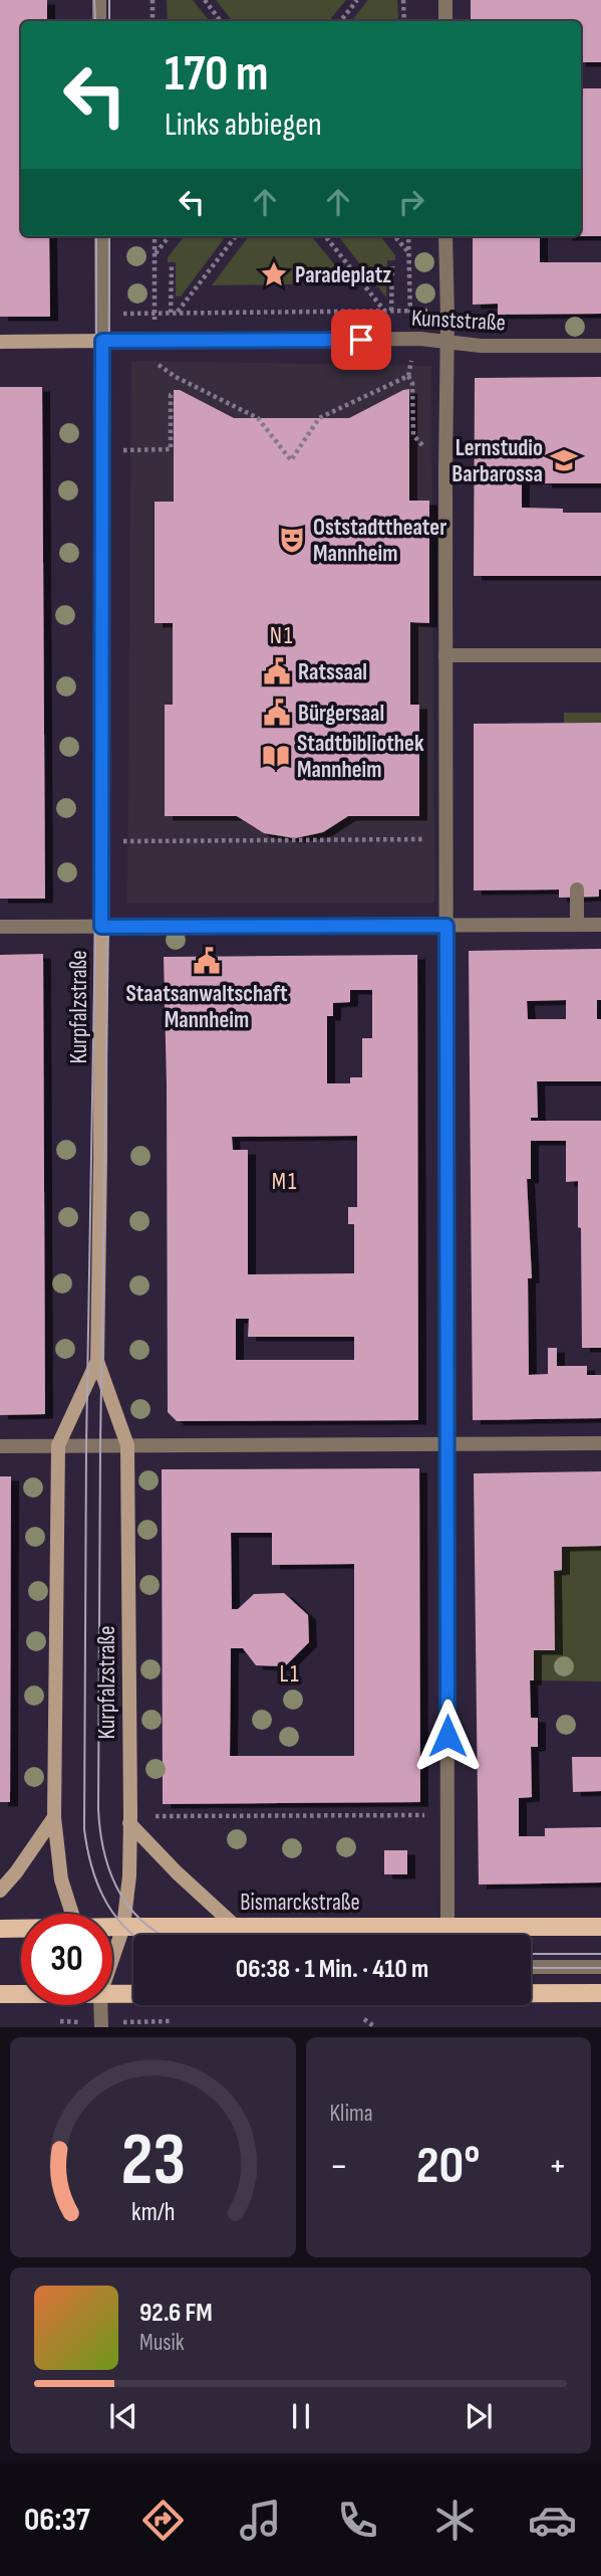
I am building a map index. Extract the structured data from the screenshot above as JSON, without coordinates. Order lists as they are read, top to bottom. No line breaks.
{"streets":{"main road":["Bismarckstraße"],"street":["Kunststraße","Kurpfalzstraße"]},"crossings":[["Kunststraße","Kurpfalzstraße"],["Kurpfalzstraße","Bismarckstraße"]],"districts":["N1","M1","L1"],"places":{"place":["Paradeplatz"],"school or university":["Lernstudio Barbarossa"],"theatre":["Oststadttheater Mannheim"],"public building":["Ratssaal","Bürgersaal","Staatsanwaltschaft Mannheim"],"library":["Stadtbibliothek Mannheim"]},"page":{"turn":["170 m","Links abbiegen"],"limit":"30","trip":"06:38 · 1 Min. · 410 m","tile":"Klima","heat":["−","20°","+"],"song":["92.6 FM","Musik"],"tabs":"06:37","gauge":["23","km/h"]}}
